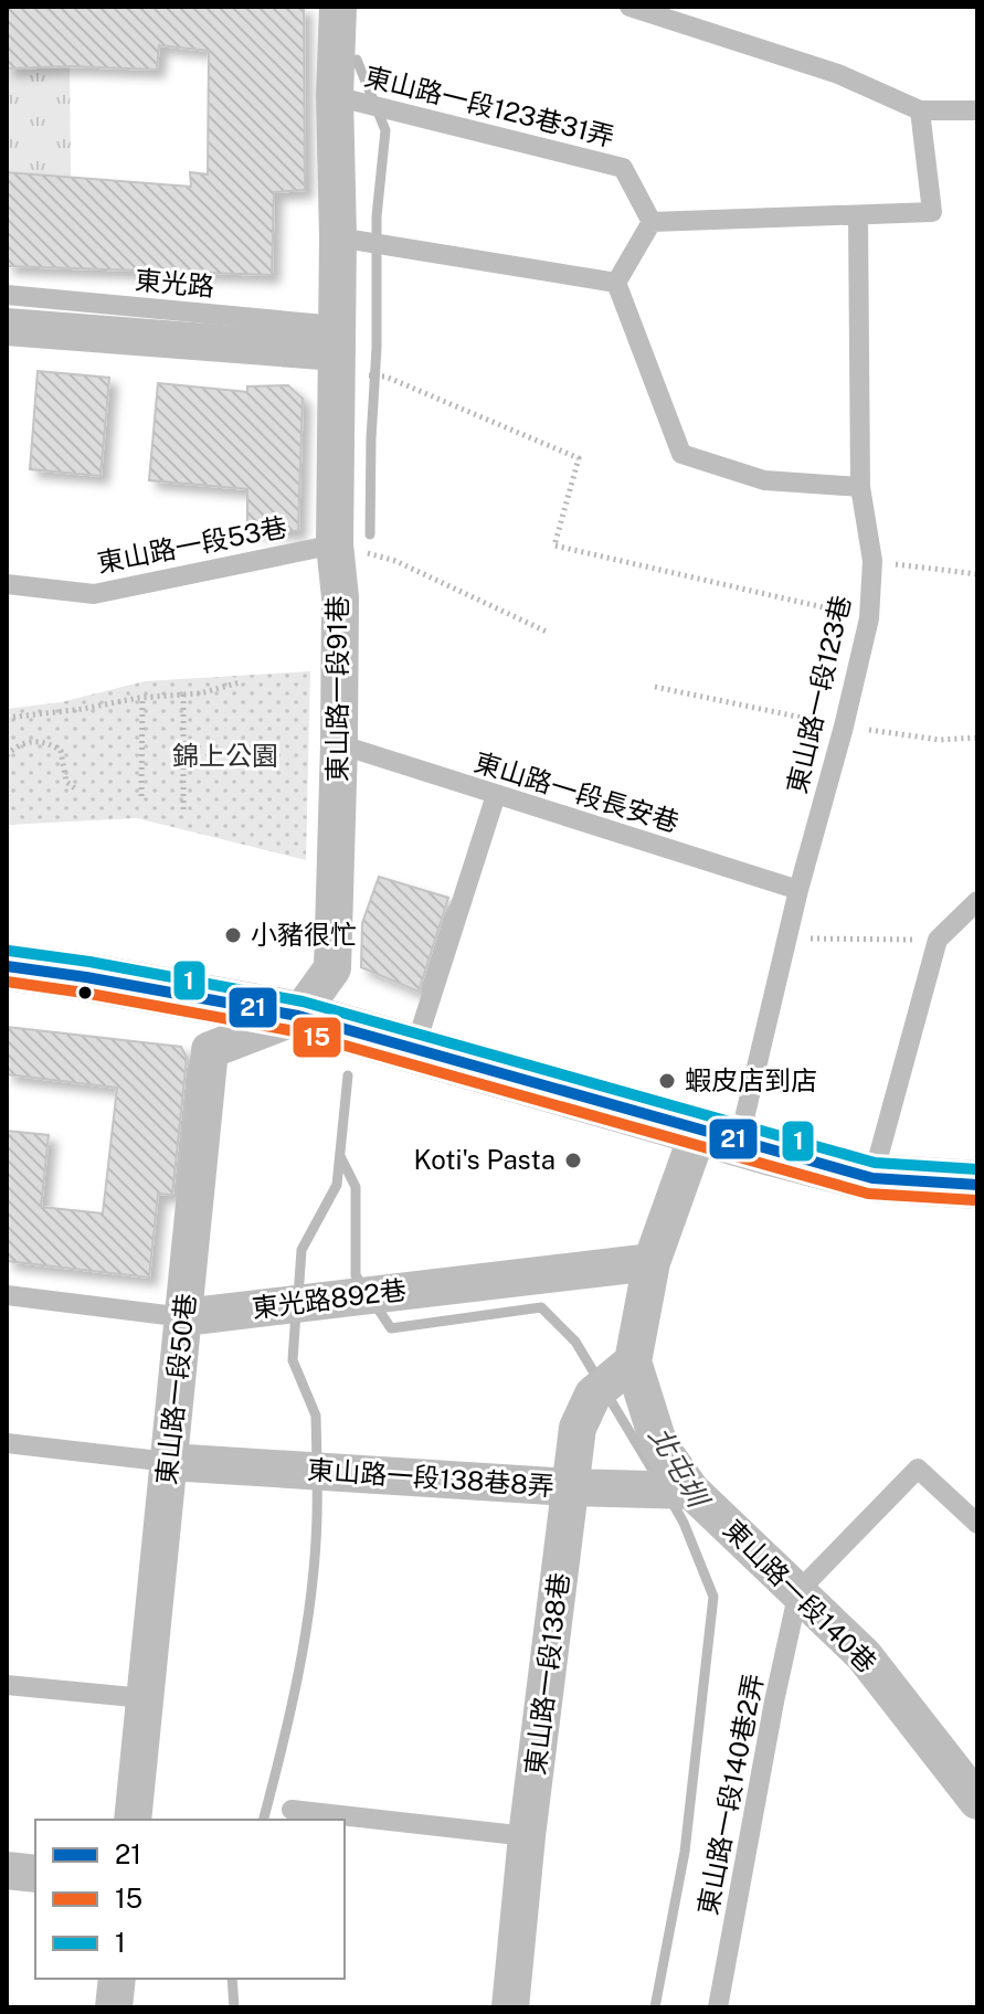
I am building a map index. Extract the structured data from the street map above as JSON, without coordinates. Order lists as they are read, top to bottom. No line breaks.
{"streets":{"street":["東山路一段91巷","東光路892巷","東山路一段50巷","東山路一段138巷8弄","東山路一段140巷","東山路一段138巷"],"lane":["東山路一段123巷31弄","東光路","東山路一段53巷","東山路一段123巷","東山路一段長安巷","東山路一段140巷2弄"]},"crossings":[["東山路一段123巷31弄","東山路一段91巷"],["東光路","東山路一段91巷"],["東山路一段53巷","東山路一段91巷"],["東山路一段91巷","東山路一段長安巷"],["東山路一段91巷","東山路一段50巷"],["東山路一段123巷","東山路一段長安巷"],["東山路一段123巷","東山路一段140巷"],["東光路892巷","東山路一段50巷"],["東光路892巷","東山路一段140巷"],["東山路一段50巷","東山路一段138巷8弄"],["東山路一段138巷8弄","東山路一段140巷"],["東山路一段138巷8弄","東山路一段138巷"],["東山路一段140巷","東山路一段138巷"],["東山路一段140巷","東山路一段140巷2弄"]],"water":["北屯圳"],"parks":["錦上公園"],"places":["小豬很忙","蝦皮店到店","Koti's Pasta"],"lines":["transit line 1","transit line 21","transit line 15"],"legend":["21","15","1"]}
